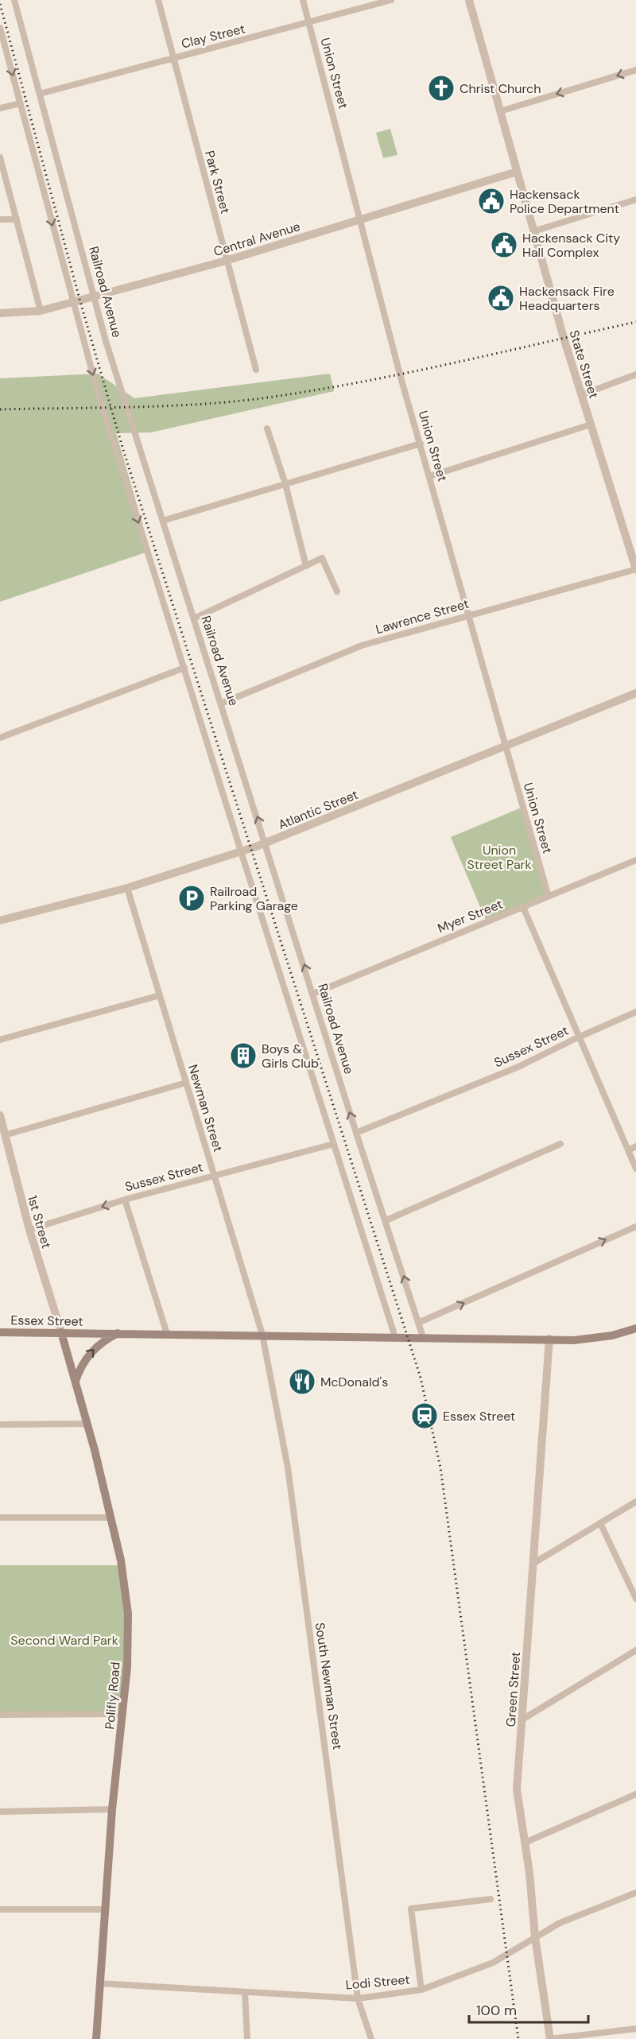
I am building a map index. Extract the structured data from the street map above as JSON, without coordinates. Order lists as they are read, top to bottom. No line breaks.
{"streets":{"main road":["Essex Street","Polifly Road"],"street":["Clay Street","Union Street","Park Street","Central Avenue","Railroad Avenue","State Street","Lawrence Street","Atlantic Street","Myer Street","Sussex Street","Newman Street","1st Street","South Newman Street","Green Street","Lodi Street"]},"crossings":[["Clay Street","Union Street"],["Clay Street","Park Street"],["Clay Street","Railroad Avenue"],["Union Street","Central Avenue"],["Union Street","Lawrence Street"],["Union Street","Atlantic Street"],["Union Street","Myer Street"],["Park Street","Central Avenue"],["Central Avenue","Railroad Avenue"],["Central Avenue","State Street"],["Railroad Avenue","Lawrence Street"],["Railroad Avenue","Atlantic Street"],["Railroad Avenue","Myer Street"],["Railroad Avenue","Sussex Street"],["Railroad Avenue","Essex Street"],["State Street","Lawrence Street"],["Atlantic Street","Newman Street"],["Sussex Street","Newman Street"],["Sussex Street","1st Street"],["Newman Street","Essex Street"],["Newman Street","South Newman Street"],["1st Street","Essex Street"],["1st Street","Polifly Road"],["Essex Street","South Newman Street"],["Essex Street","Green Street"],["Essex Street","Polifly Road"],["South Newman Street","Lodi Street"],["Green Street","Lodi Street"],["Polifly Road","Lodi Street"]],"parks":["Union Street Park","Second Ward Park"],"places":{"church":["Christ Church"],"public building":["Hackensack Police Department","Hackensack City Hall Complex","Hackensack Fire Headquarters"],"parking":["Railroad Parking Garage"],"building":["Boys & Girls Club"],"restaurant":["McDonald's"],"station":["Essex Street"]},"scale_bar":"100 m"}
